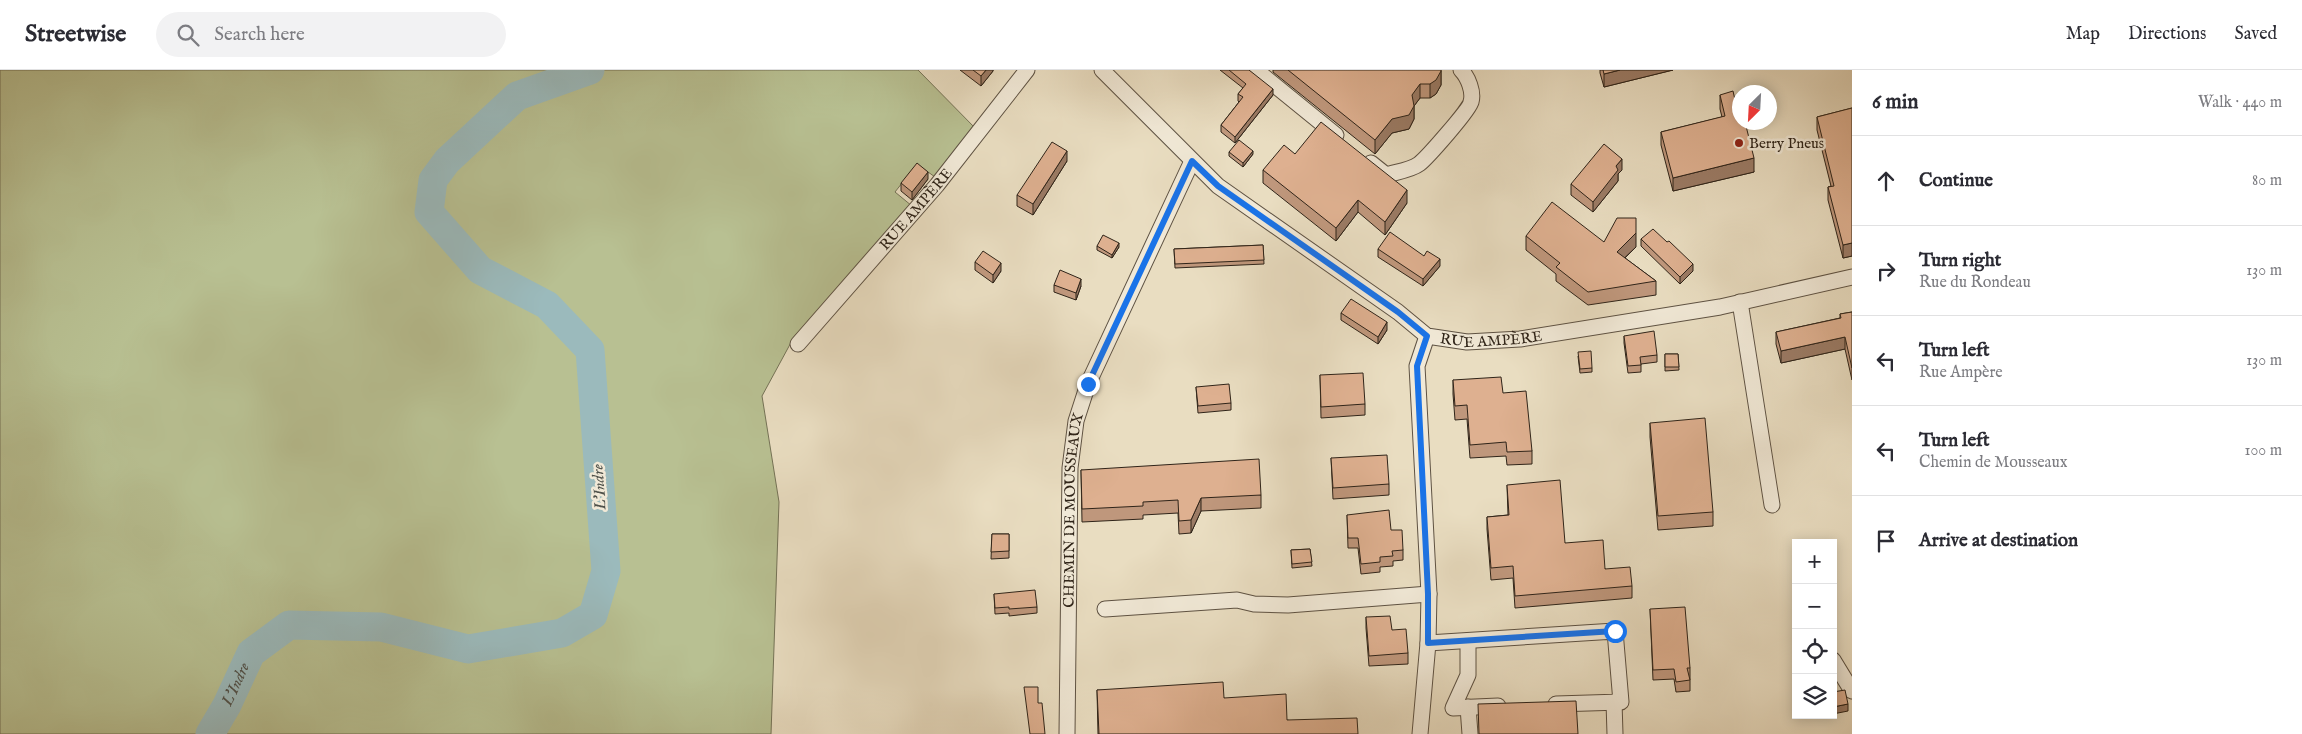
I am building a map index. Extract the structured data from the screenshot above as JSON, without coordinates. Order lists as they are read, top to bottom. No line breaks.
{"streets":{"street":["RUE AMPÈRE","CHEMIN DE MOUSSEAUX"]},"crossings":[["RUE AMPÈRE","CHEMIN DE MOUSSEAUX"]],"water":["L'Indre"],"places":["Berry Pneus"],"north":"bottom left","page":{"header":"Streetwise","search":"Search here","nav":["Map","Directions","Saved"],"heading":["6 min","Walk · 440 m"],"list":[["Continue","80 m"],["Turn right","Rue du Rondeau","130 m"],["Turn left","Rue Ampère","130 m"],["Turn left","Chemin de Mousseaux","100 m"],"Arrive at destination"],"map_buttons":["+","−"]}}
